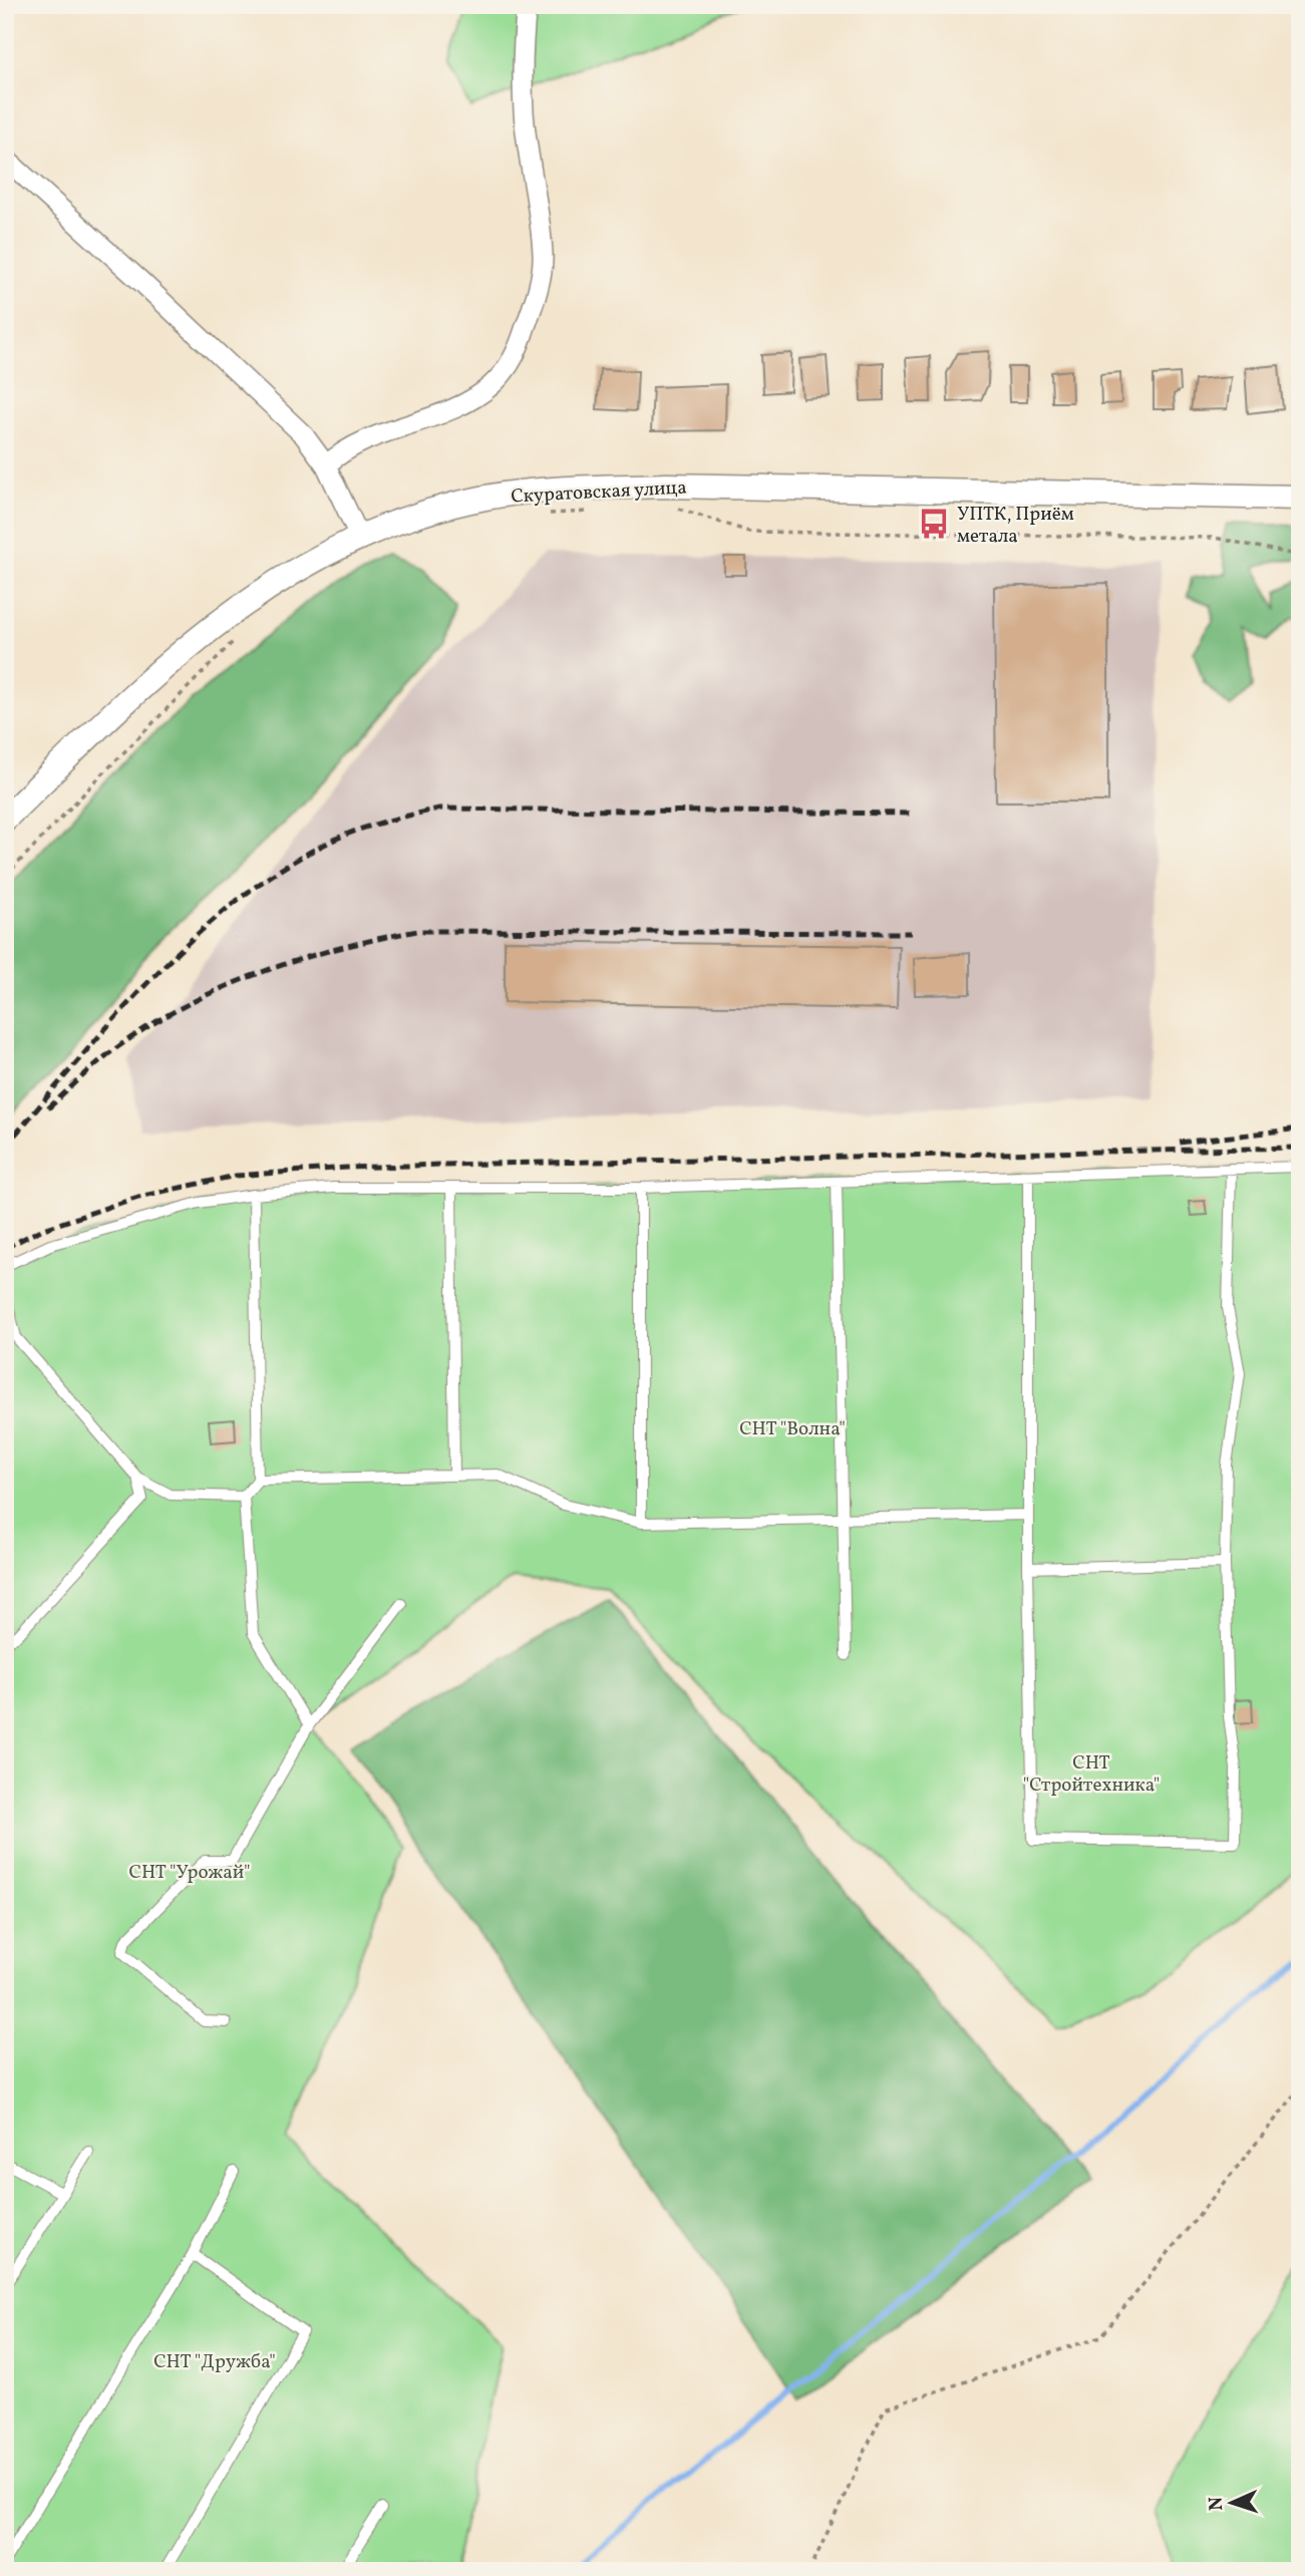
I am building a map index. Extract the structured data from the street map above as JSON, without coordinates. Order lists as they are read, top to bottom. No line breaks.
{"streets":{"street":["Скуратовская улица"]},"parks":["СНТ \"Волна\"","СНТ \"Стройтехника\"","СНТ \"Урожай\"","СНТ \"Дружба\""],"places":{"bus stop":["УПТК, Приём метала"]},"north":"left"}
